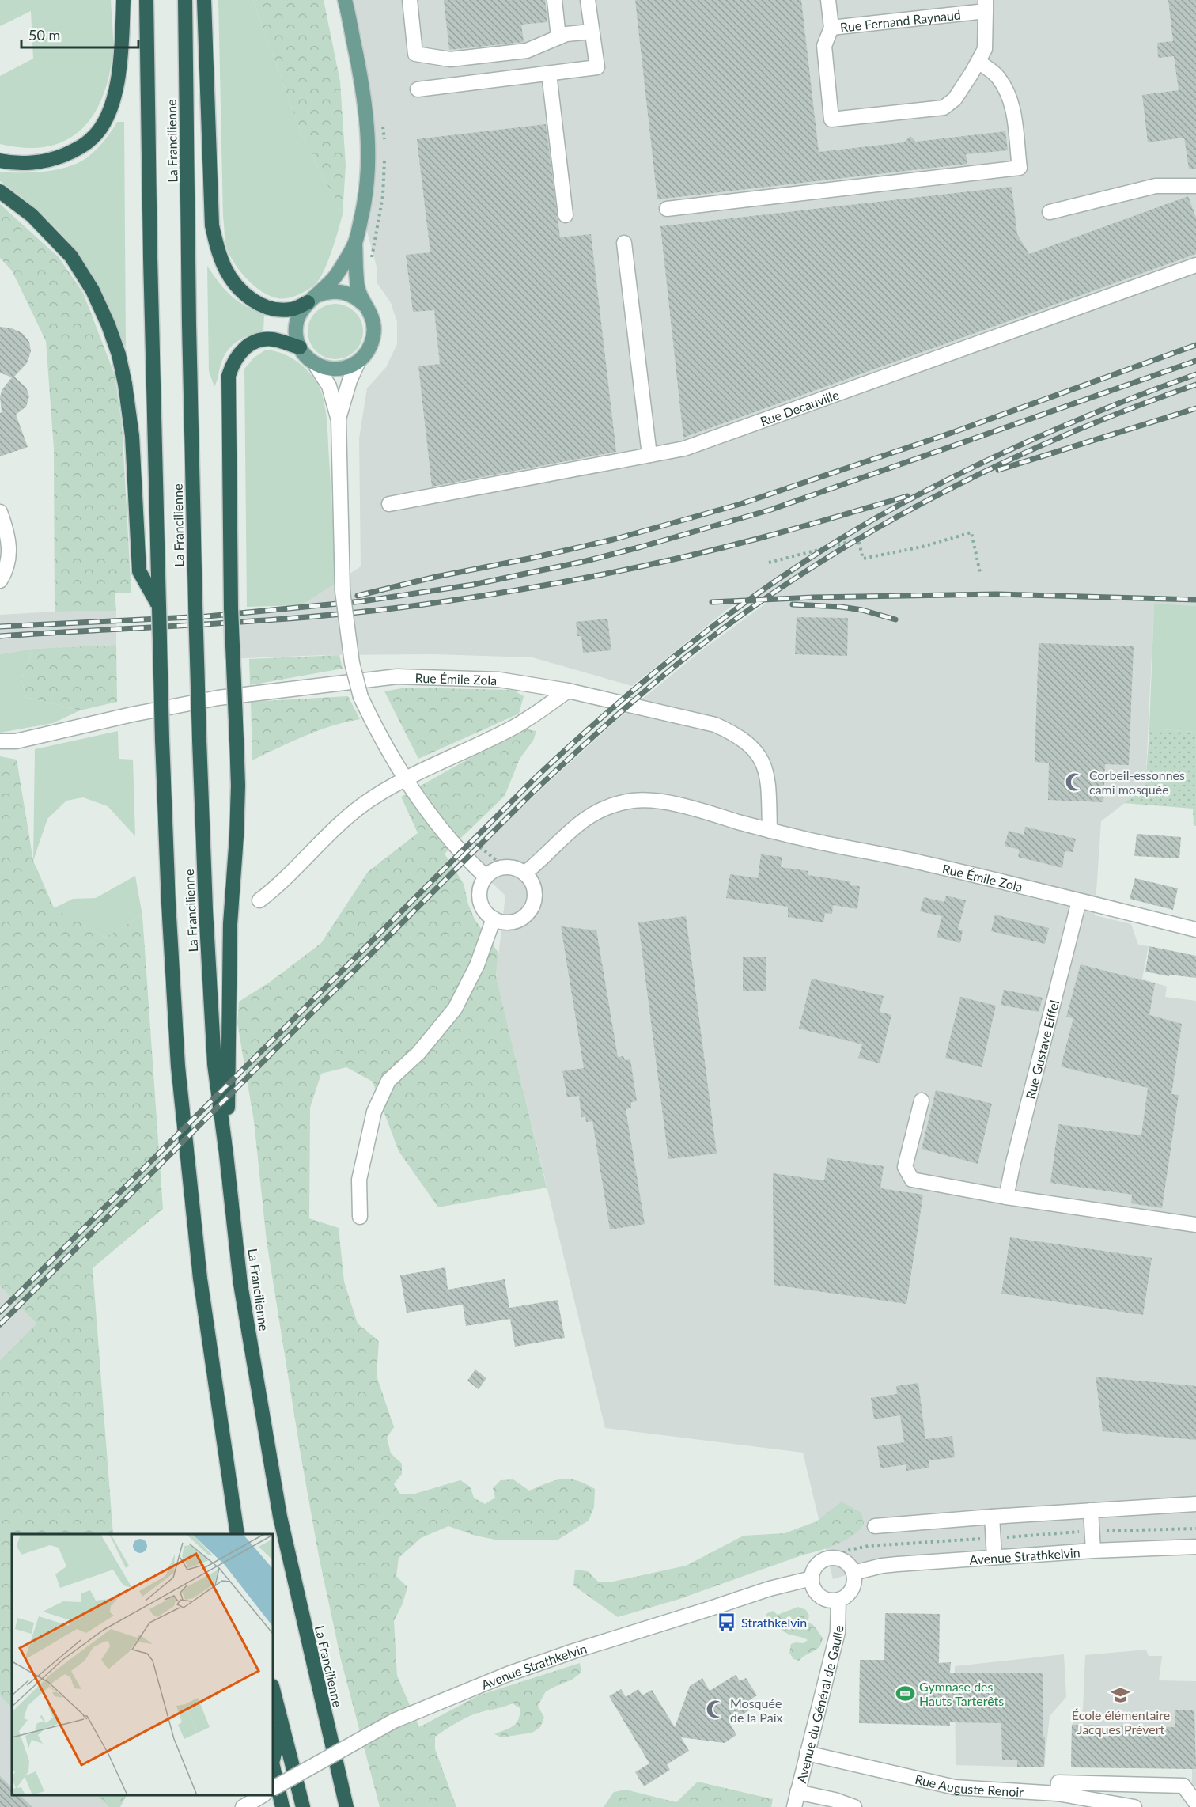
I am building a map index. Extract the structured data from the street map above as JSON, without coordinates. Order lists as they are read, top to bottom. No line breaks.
{"streets":{"highway":["La Francilienne"],"street":["Rue Fernand Raynaud","Rue Decauville","Rue Émile Zola","Rue Gustave Eiffel","Avenue Strathkelvin","Avenue du Général de Gaulle","Rue Auguste Renoir"]},"crossings":[["Rue Émile Zola","Rue Gustave Eiffel"],["Avenue Strathkelvin","Avenue du Général de Gaulle"],["Avenue du Général de Gaulle","Rue Auguste Renoir"]],"places":{"mosque":["Corbeil-essonnes cami mosquée","Mosquée de la Paix"],"bus stop":["Strathkelvin"],"sports":["Gymnase des Hauts Tarterêts"],"school or university":["École élémentaire Jacques Prévert"]},"scale_bar":"50 m"}
